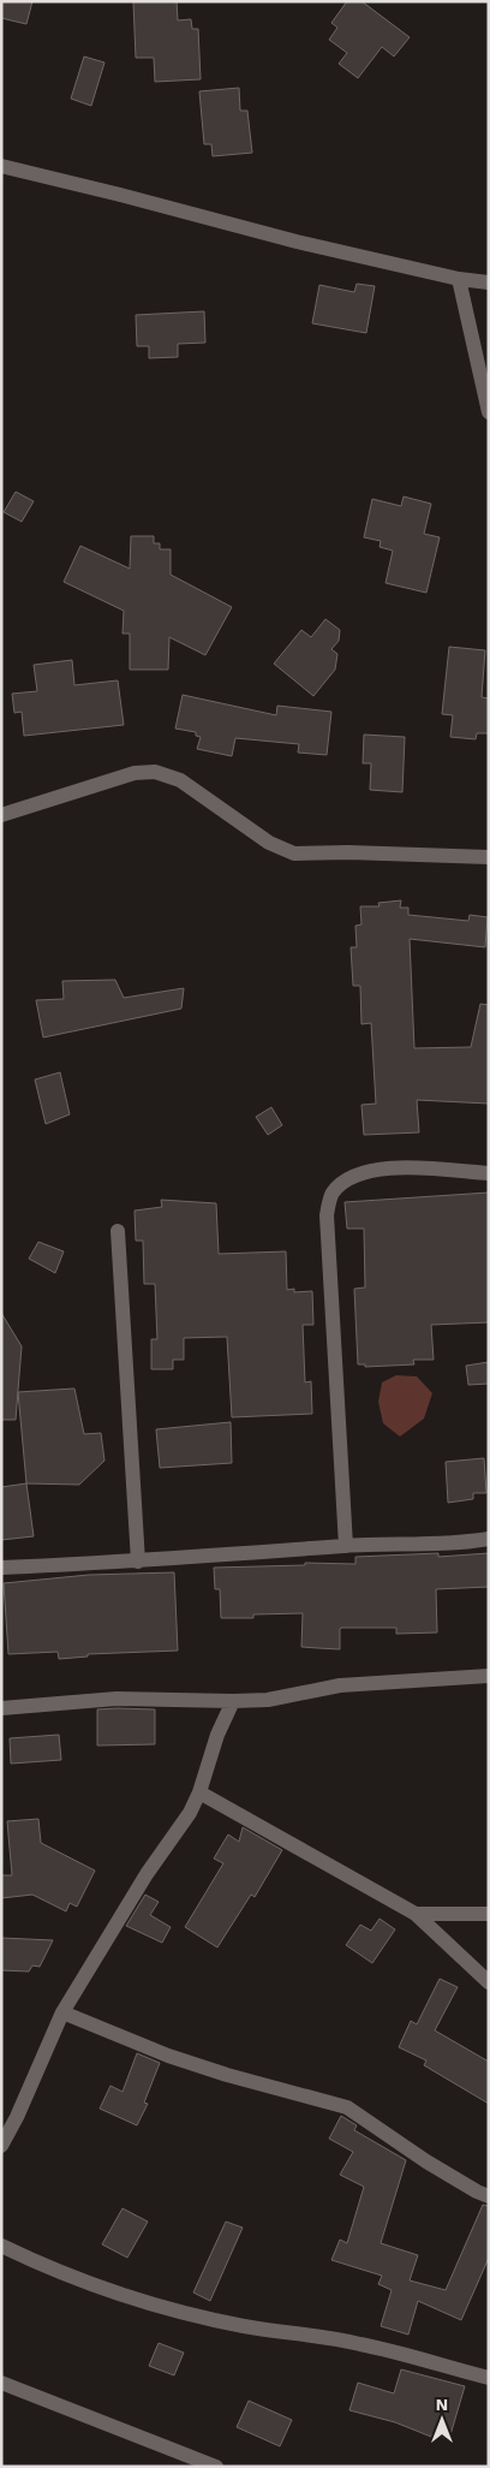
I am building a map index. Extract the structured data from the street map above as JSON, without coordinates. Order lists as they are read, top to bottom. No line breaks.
{"north":"top"}
